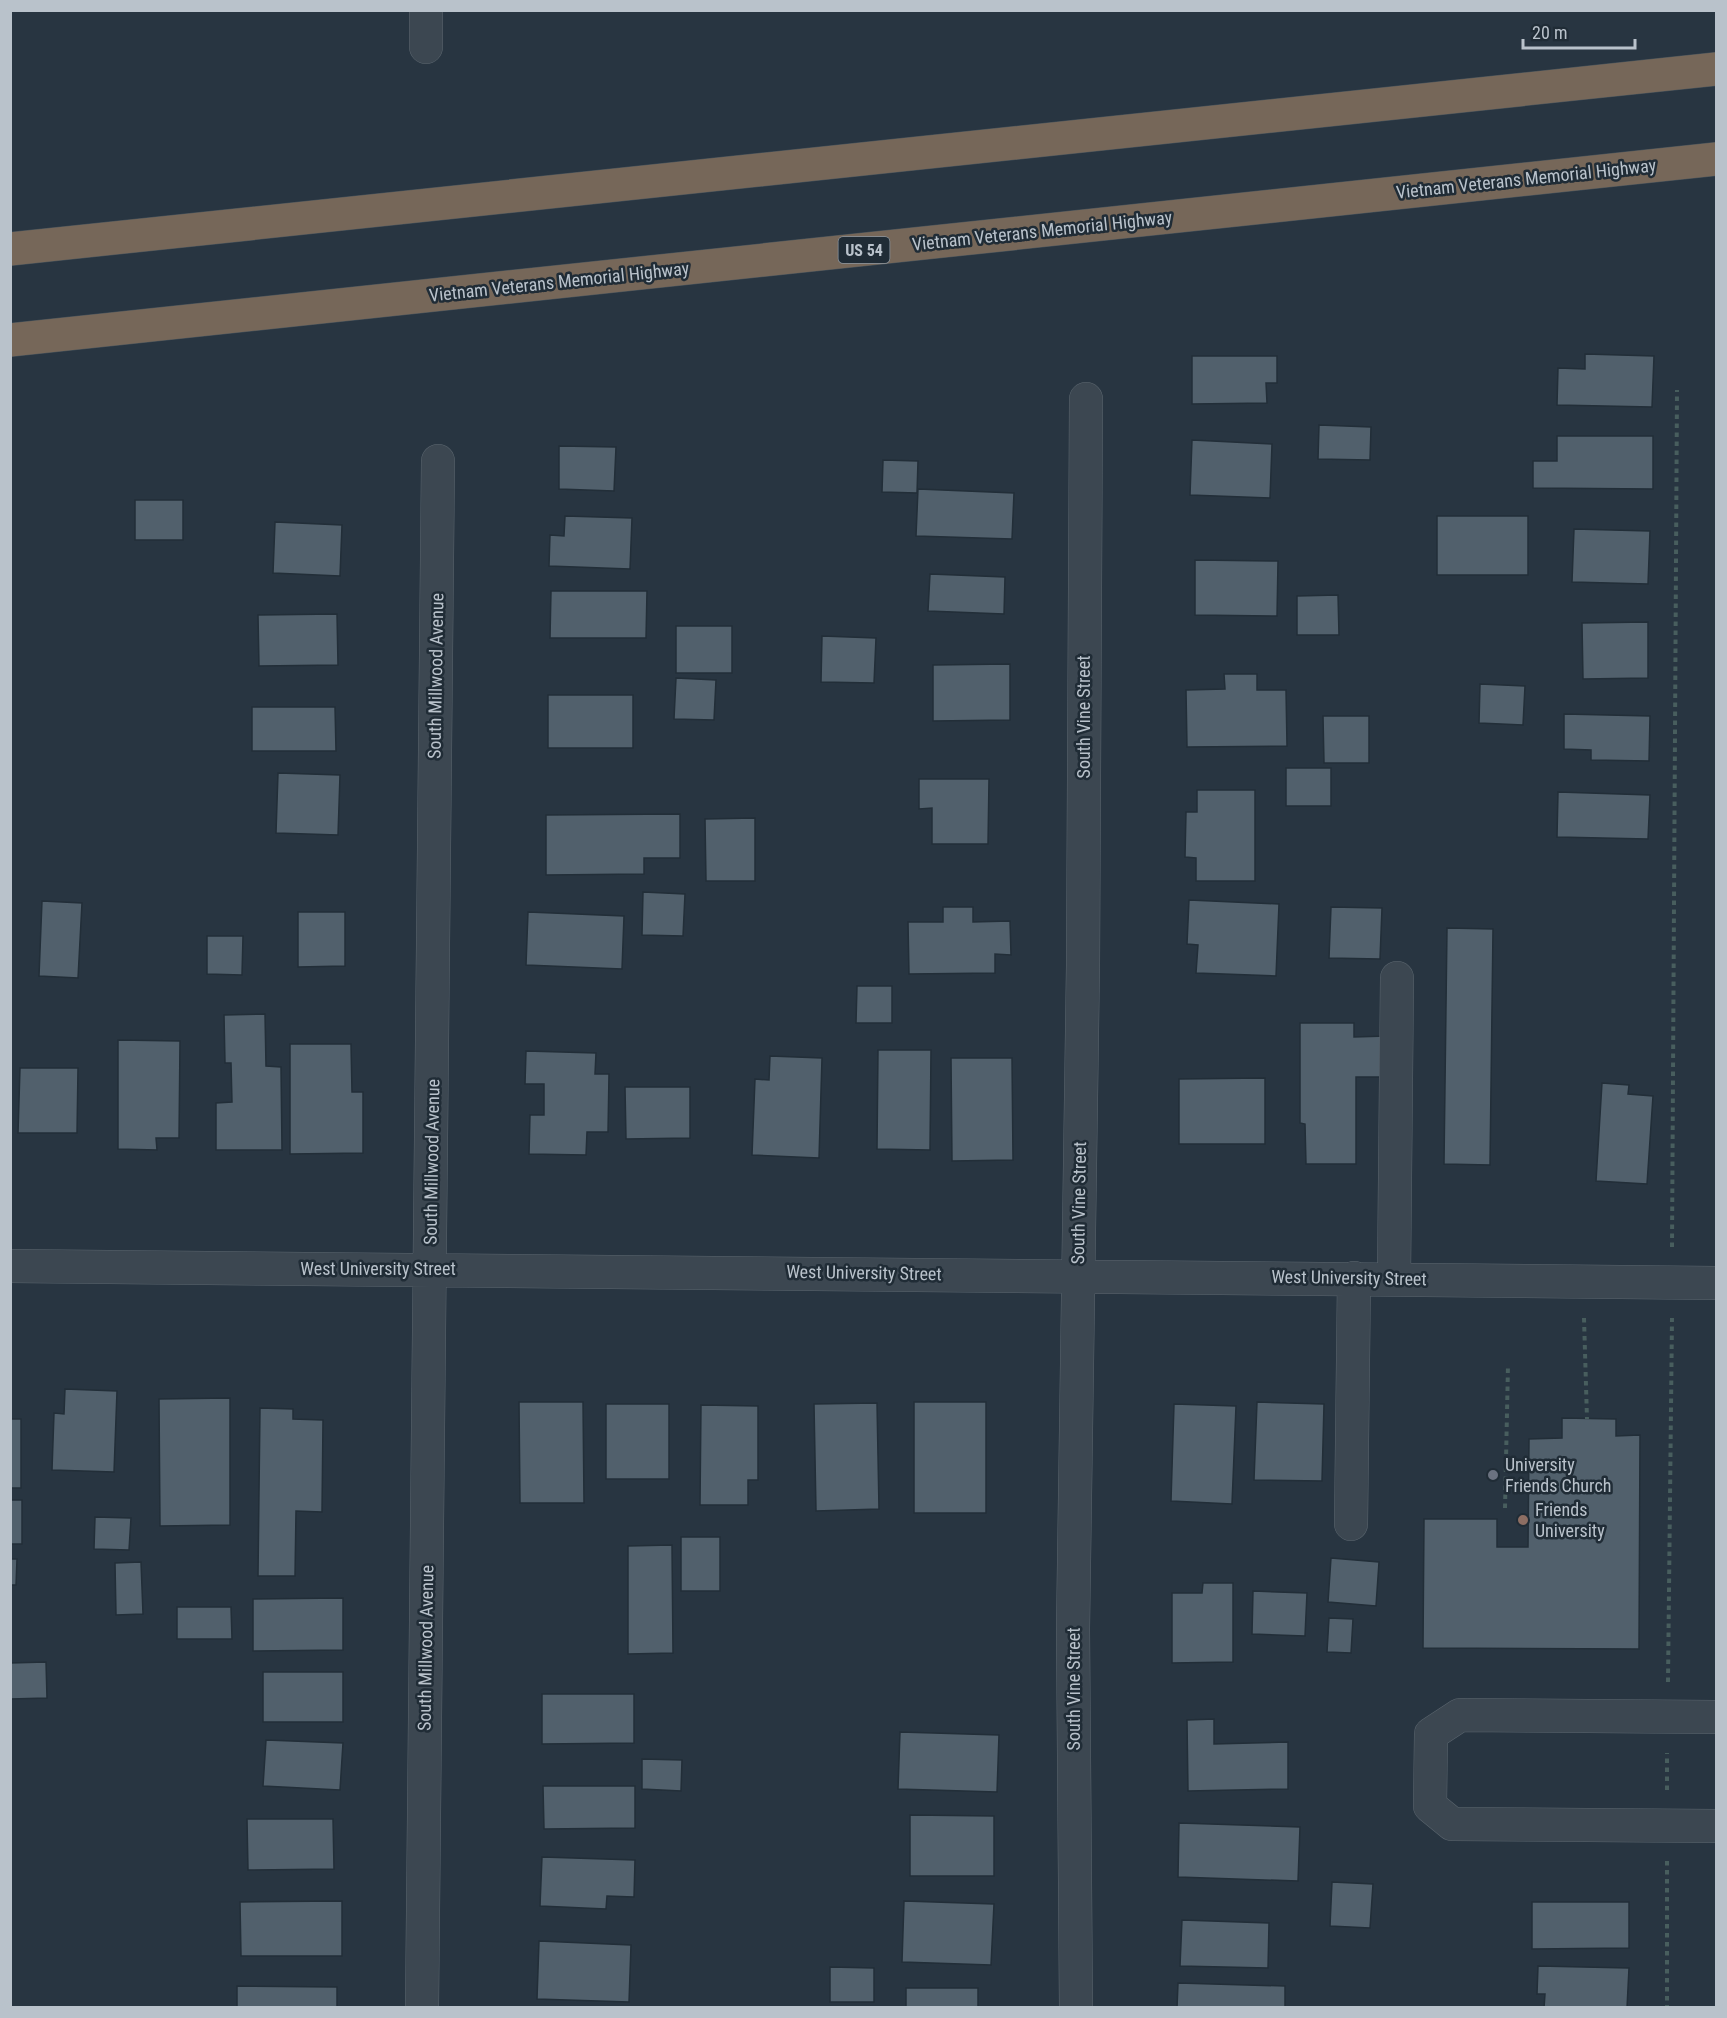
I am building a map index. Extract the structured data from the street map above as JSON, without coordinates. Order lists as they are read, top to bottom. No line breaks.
{"streets":{"highway":["Vietnam Veterans Memorial Highway","US 54"],"street":["South Millwood Avenue","South Vine Street","West University Street"]},"crossings":[["South Millwood Avenue","West University Street"],["South Vine Street","West University Street"]],"places":["University Friends Church","Friends University"],"scale_bar":"20 m"}
